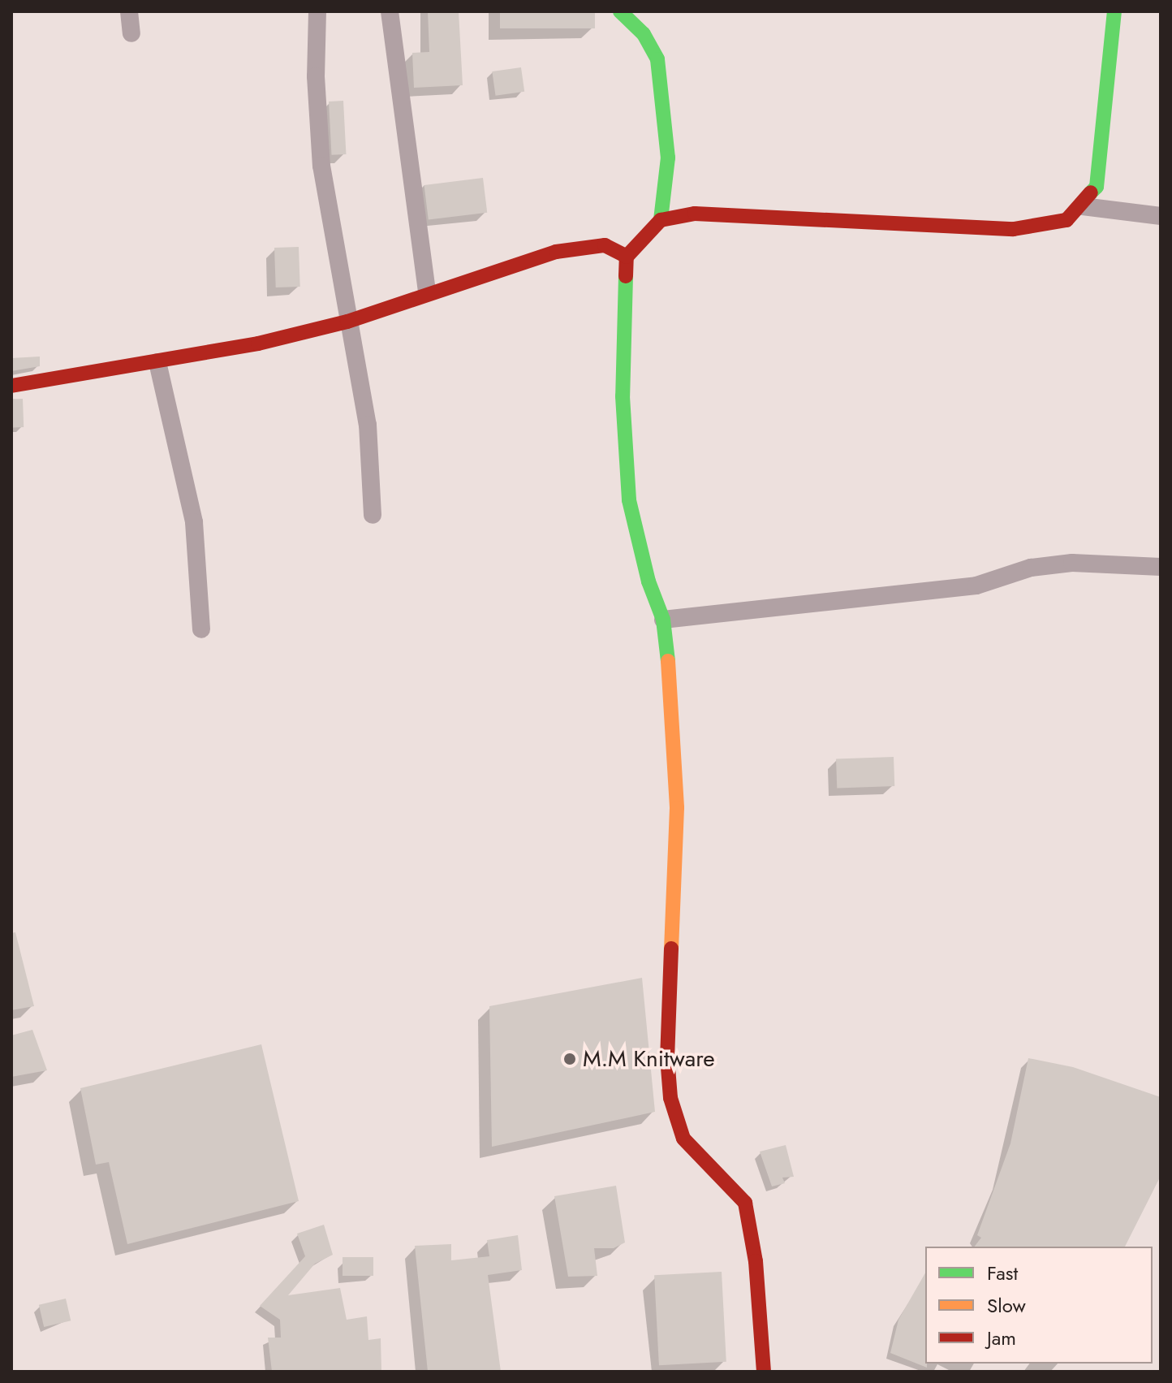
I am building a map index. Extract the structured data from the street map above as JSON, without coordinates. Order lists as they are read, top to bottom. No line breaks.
{"places":["M.M Knitware"],"legend":["Fast","Slow","Jam"]}
